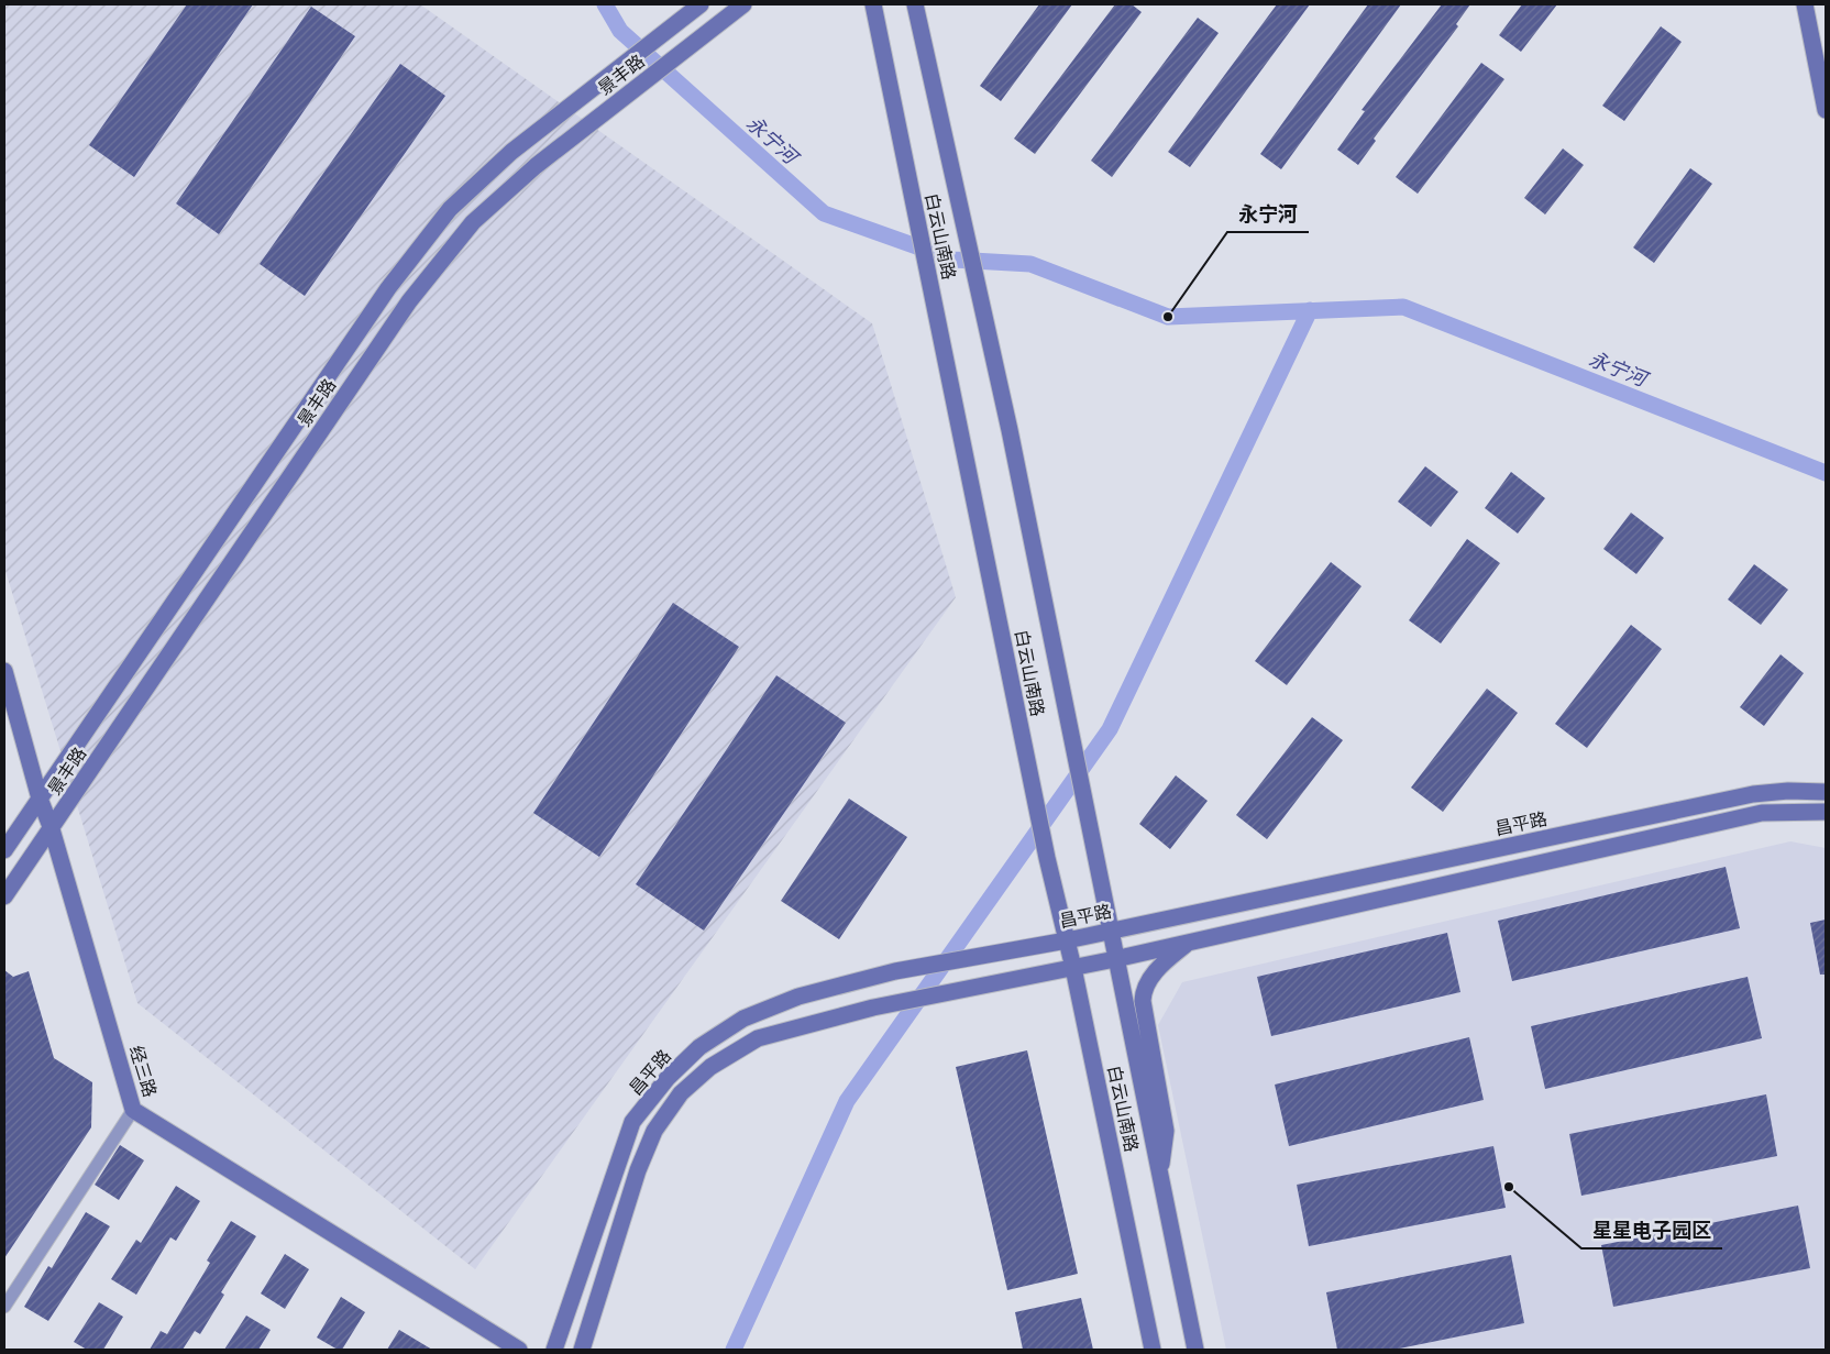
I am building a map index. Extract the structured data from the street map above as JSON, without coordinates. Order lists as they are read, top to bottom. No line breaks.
{"streets":{"main road":["景丰路","白云山南路","昌平路","经三路"]},"crossings":[["景丰路","经三路"],["白云山南路","昌平路"]],"water":["永宁河"],"places":["永宁河","星星电子园区"]}
